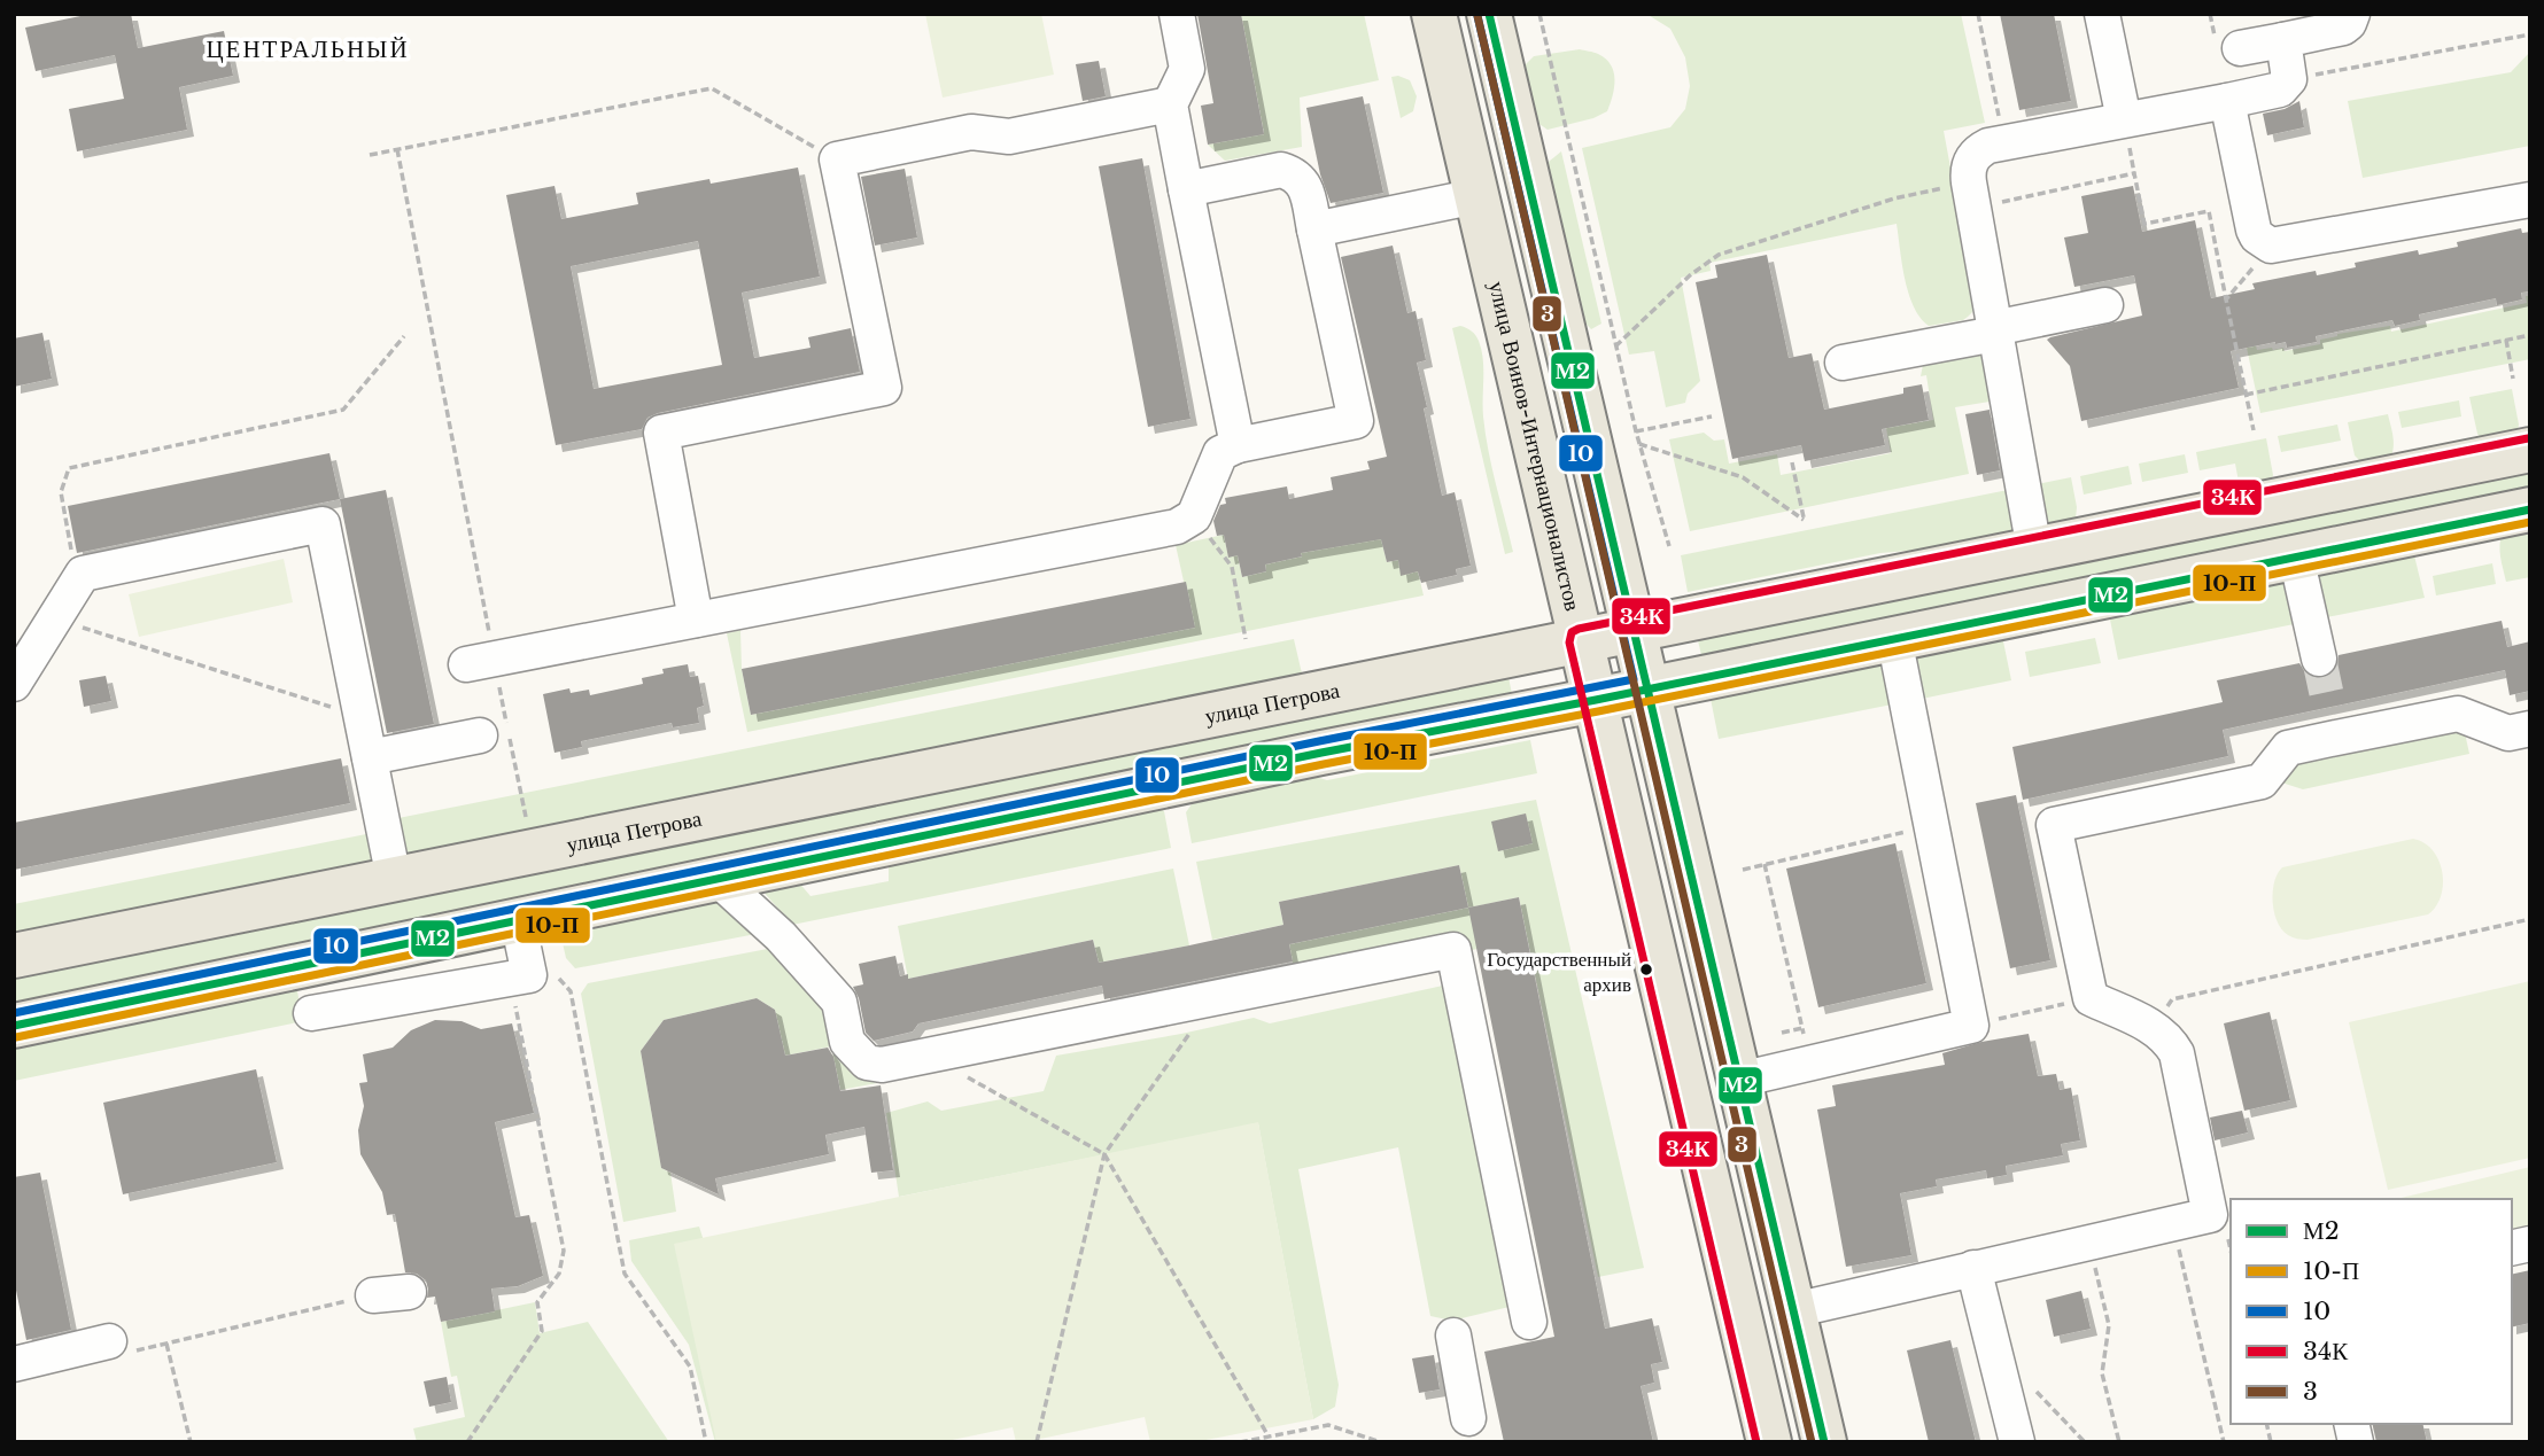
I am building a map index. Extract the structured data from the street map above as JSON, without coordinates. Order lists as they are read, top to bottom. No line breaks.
{"streets":{"main road":["улица Воинов-Интернационалистов","улица Петрова"]},"crossings":[["улица Воинов-Интернационалистов","улица Петрова"]],"districts":["ЦЕНТРАЛЬНЫЙ"],"places":["Государственный архив"],"lines":["transit line М2","transit line 10","transit line 3","transit line 34К","transit line 10-П"],"legend":["М2","10-П","10","34К","3"]}
